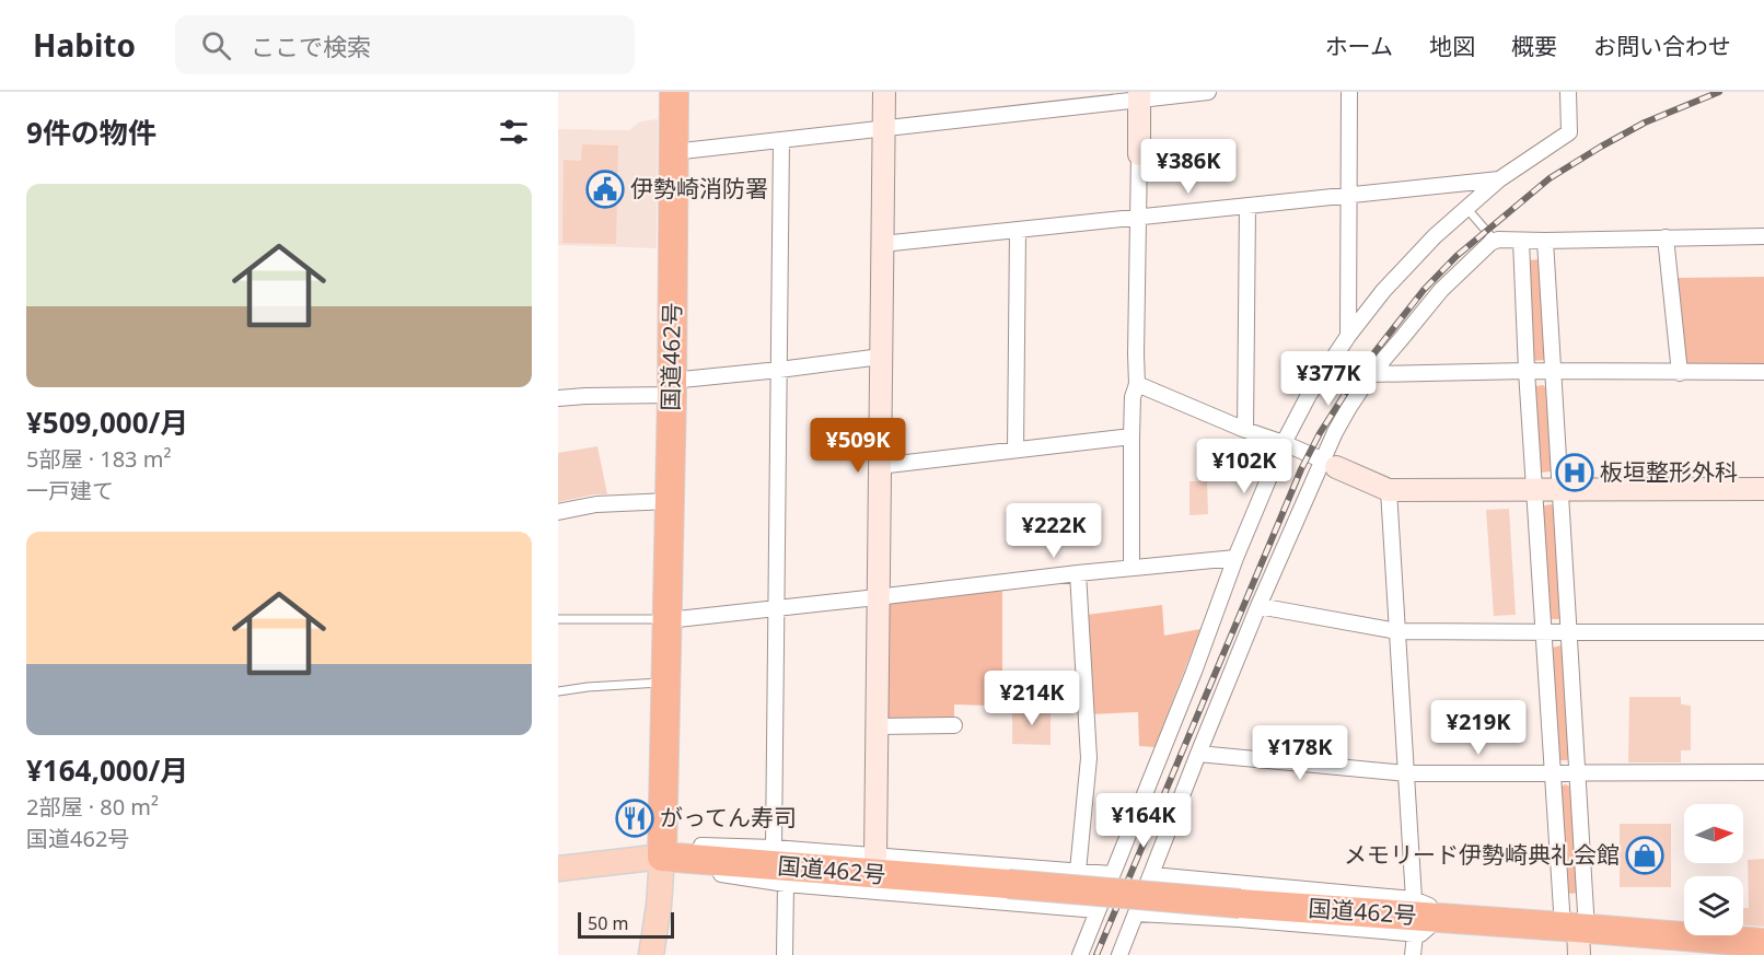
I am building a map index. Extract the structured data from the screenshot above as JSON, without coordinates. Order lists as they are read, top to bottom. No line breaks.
{"streets":{"highway":["国道462号"]},"places":{"public building":["伊勢崎消防署"],"hospital":["板垣整形外科"],"restaurant":["がってん寿司"],"shop":["メモリード伊勢崎典礼会館"]},"scale_bar":"50 m","north":"right","page":{"header":"Habito","search":"ここで検索","nav":["ホーム","地図","概要","お問い合わせ"],"heading":"9件の物件","price":["¥386K","¥377K","¥509K","¥102K","¥222K","¥214K","¥219K","¥178K","¥164K"],"list":[{"name":"¥509,000/月","note":"5部屋 · 183 m² · 一戸建て"},{"name":"¥164,000/月","note":"2部屋 · 80 m² · 国道462号"}],"scale":"50 m"}}
